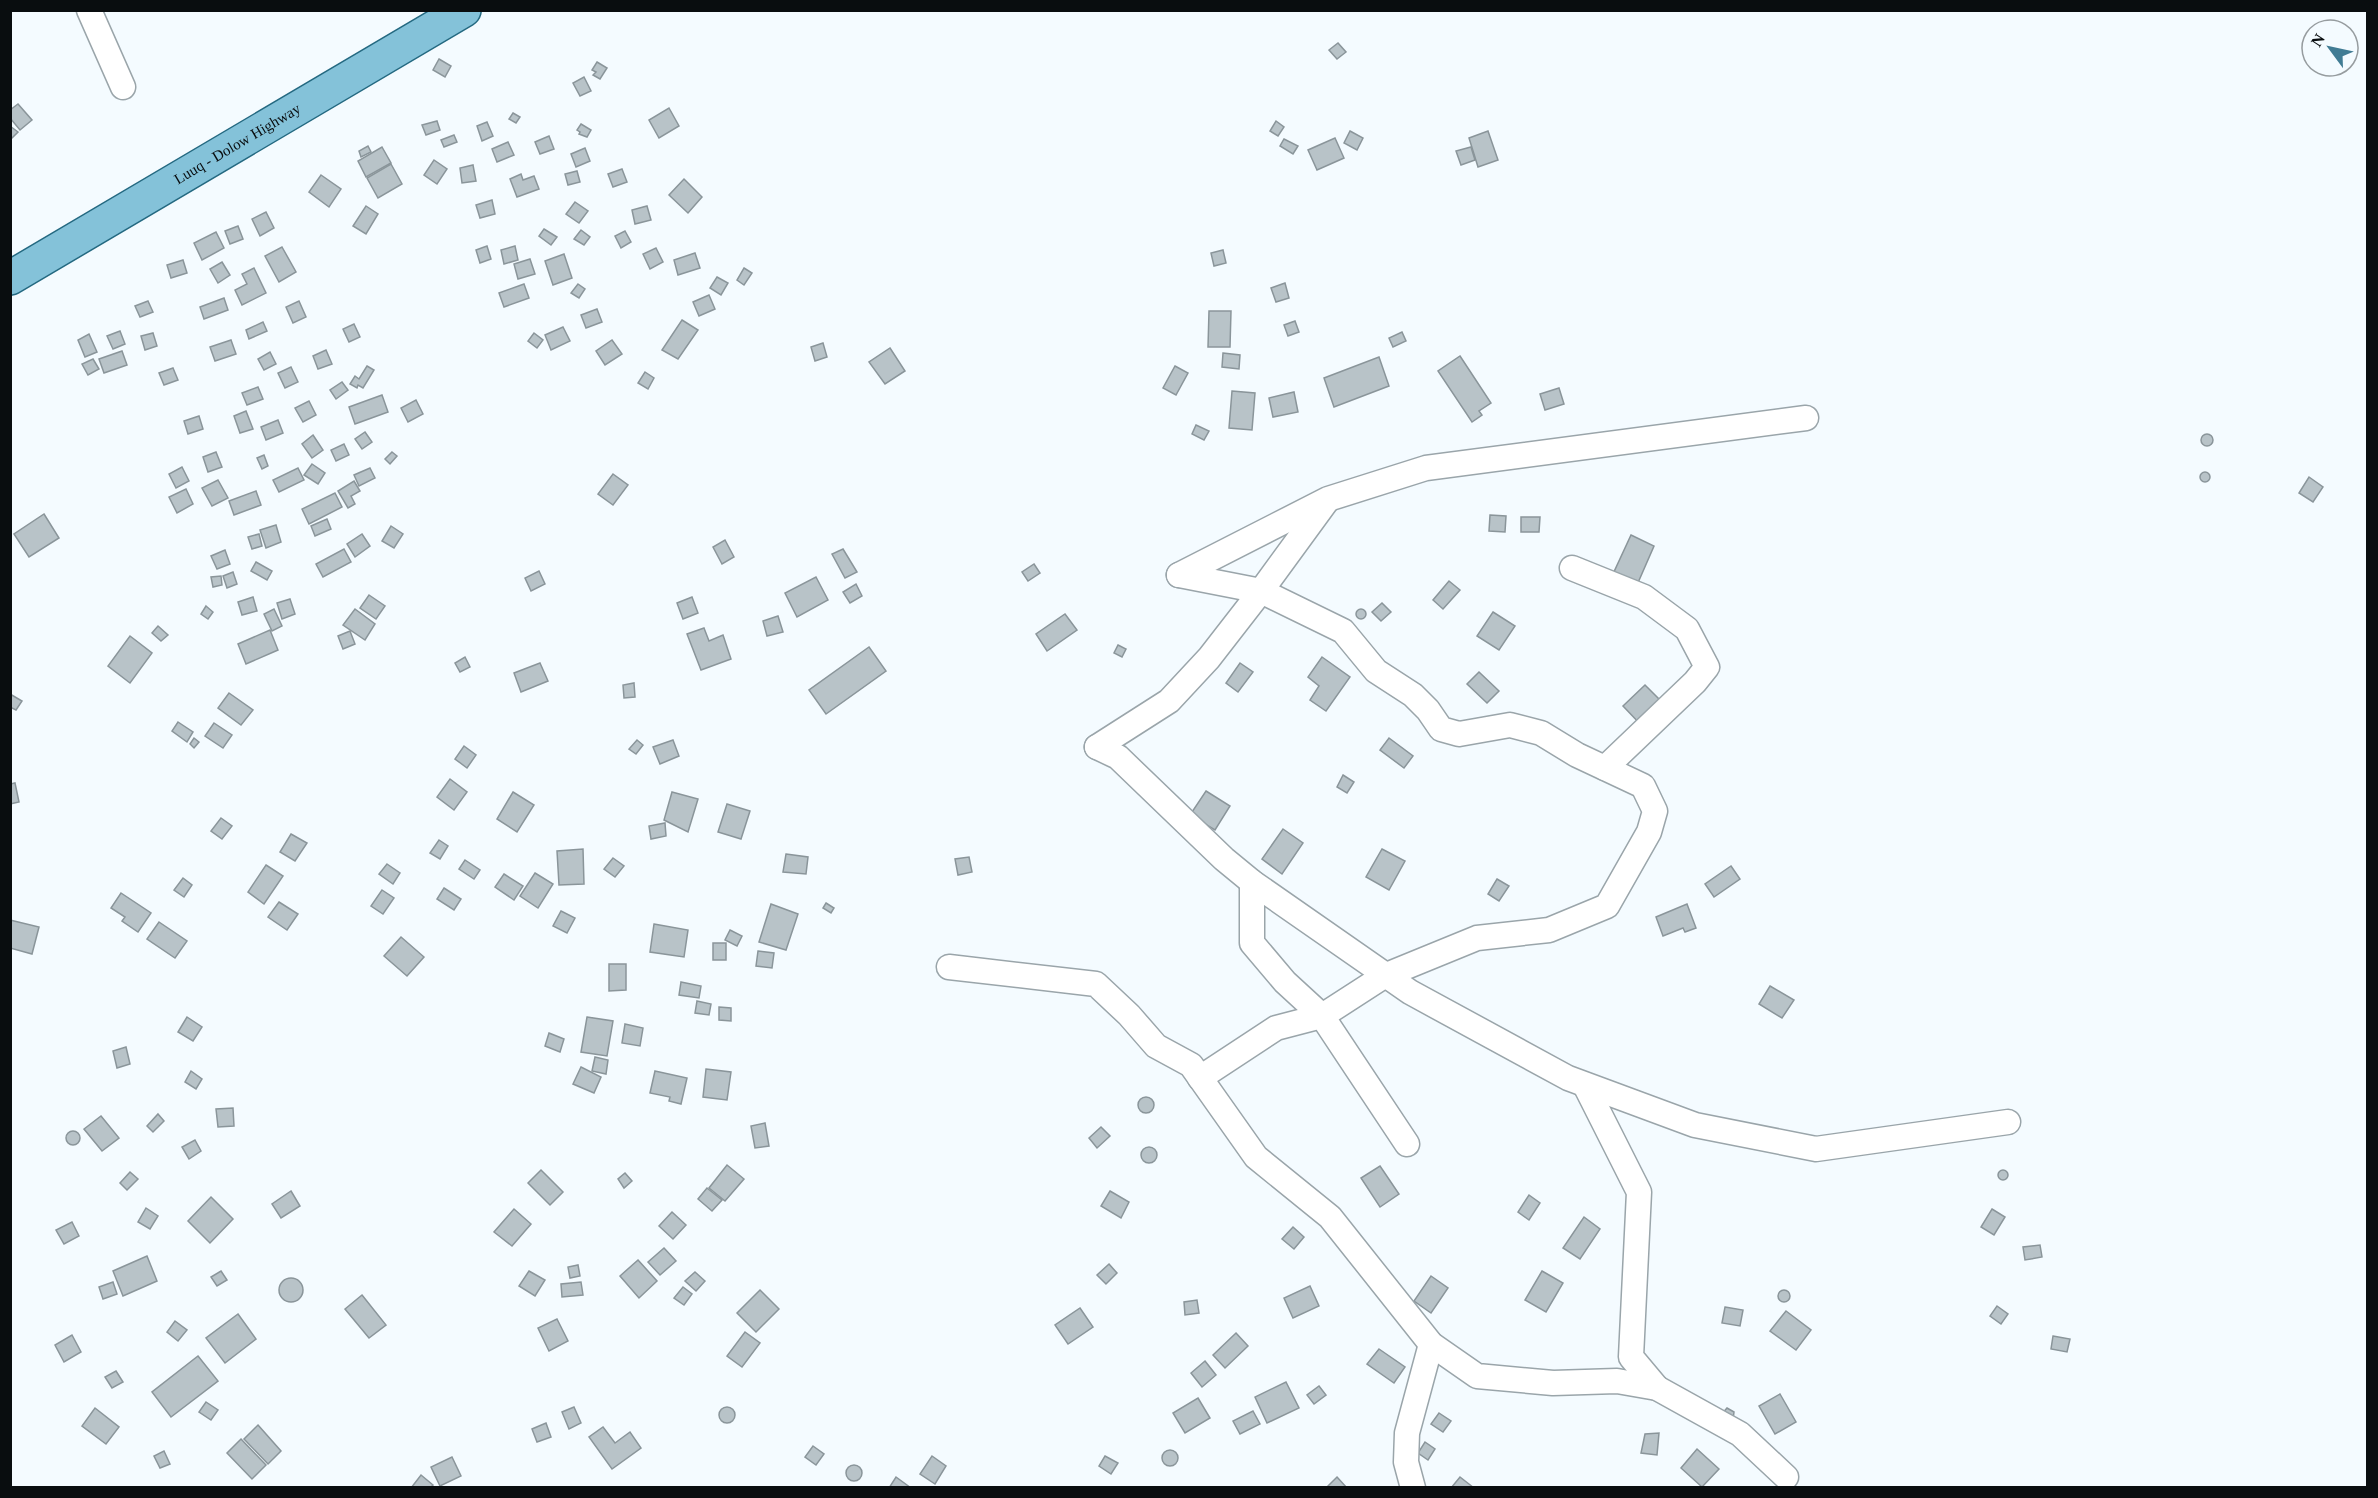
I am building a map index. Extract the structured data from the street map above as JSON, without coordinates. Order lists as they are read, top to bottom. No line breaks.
{"streets":{"main road":["Luuq - Dolow Highway"]},"north":"top left"}
